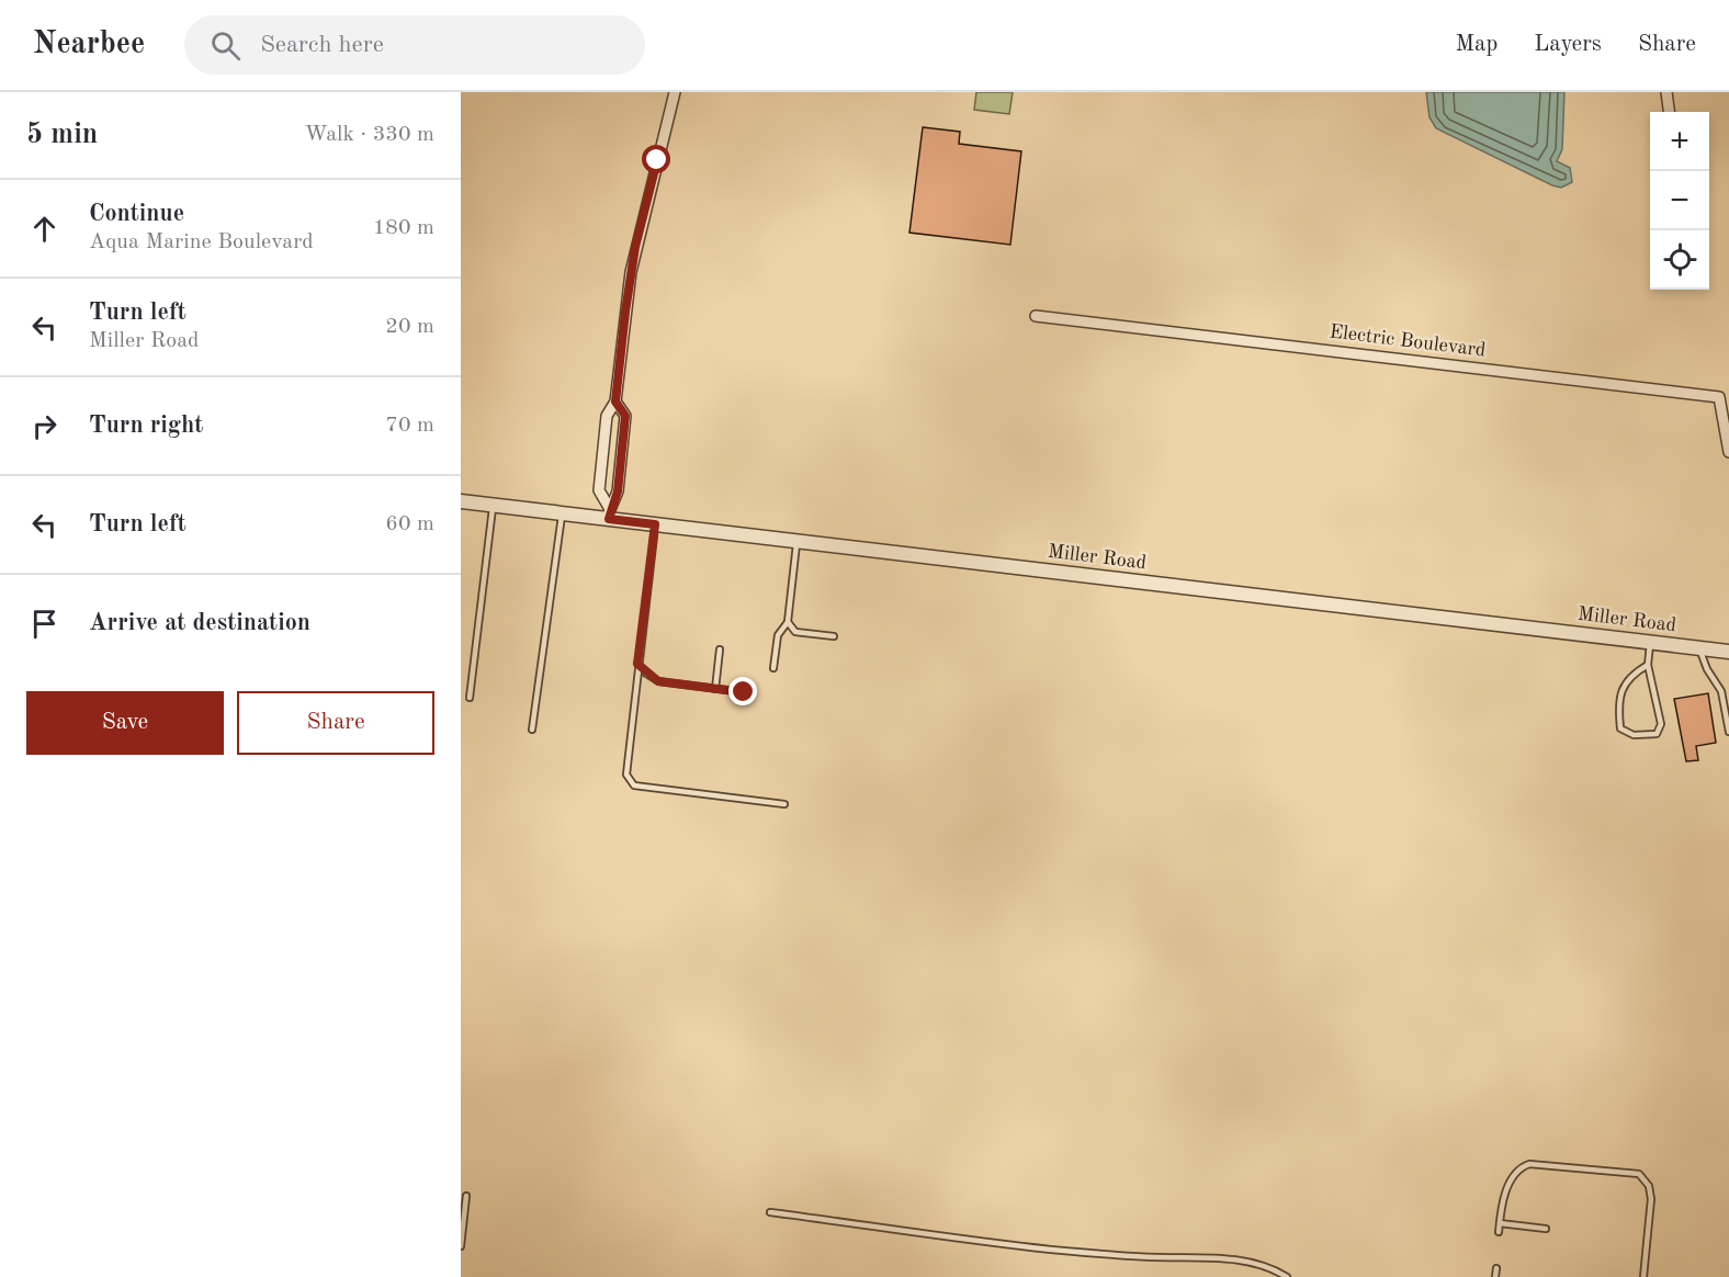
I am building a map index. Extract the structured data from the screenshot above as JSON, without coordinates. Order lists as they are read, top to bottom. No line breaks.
{"streets":{"street":["Electric Boulevard","Miller Road"]},"page":{"header":"Nearbee","search":"Search here","nav":["Map","Layers","Share"],"heading":["5 min","Walk · 330 m"],"map_buttons":["+","−"],"list":[["Continue","Aqua Marine Boulevard","180 m"],["Turn left","Miller Road","20 m"],["Turn right","70 m"],["Turn left","60 m"],"Arrive at destination"],"buttons":["Save","Share"]}}
